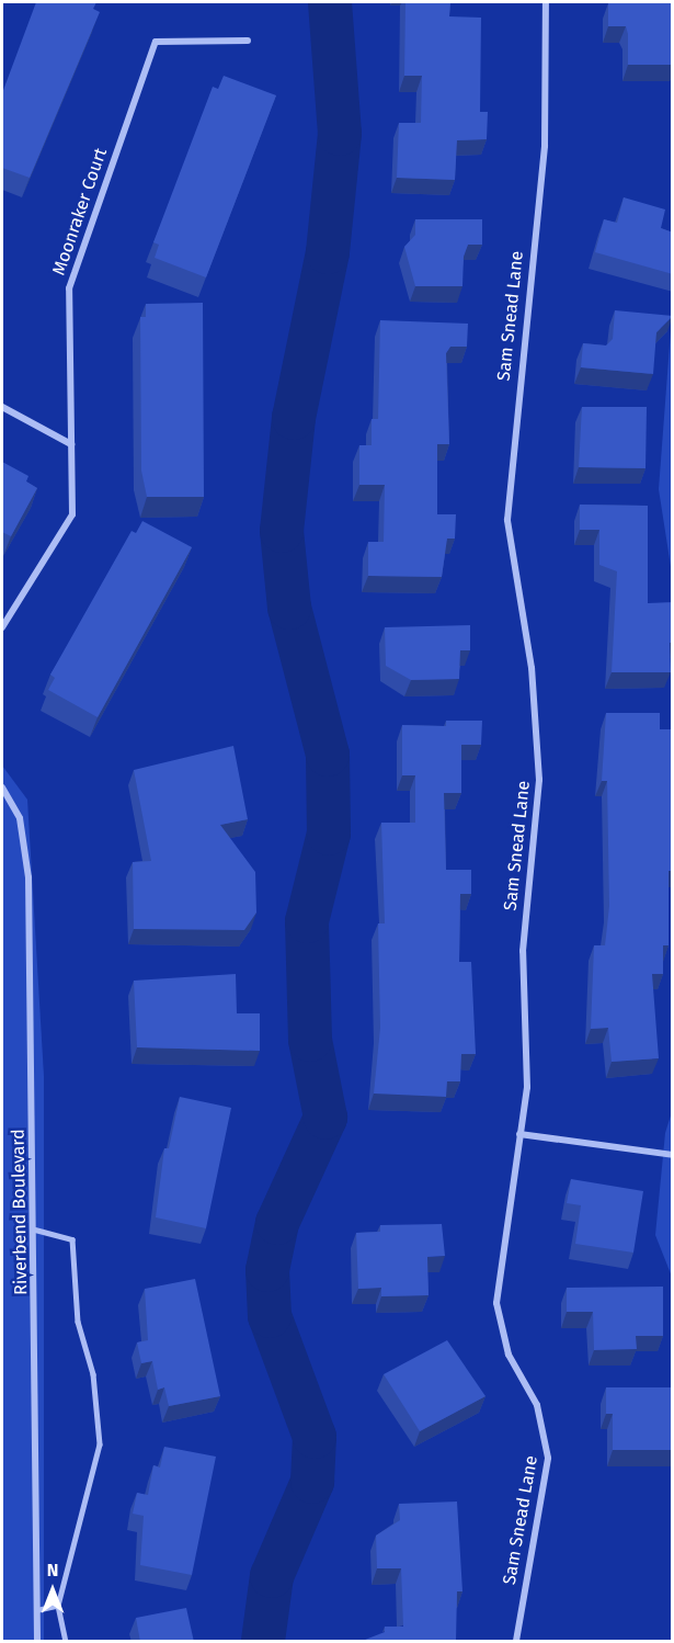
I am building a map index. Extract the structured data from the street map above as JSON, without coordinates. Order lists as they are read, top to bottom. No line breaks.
{"streets":{"street":["Moonraker Court","Sam Snead Lane","Riverbend Boulevard"]},"north":"top"}
